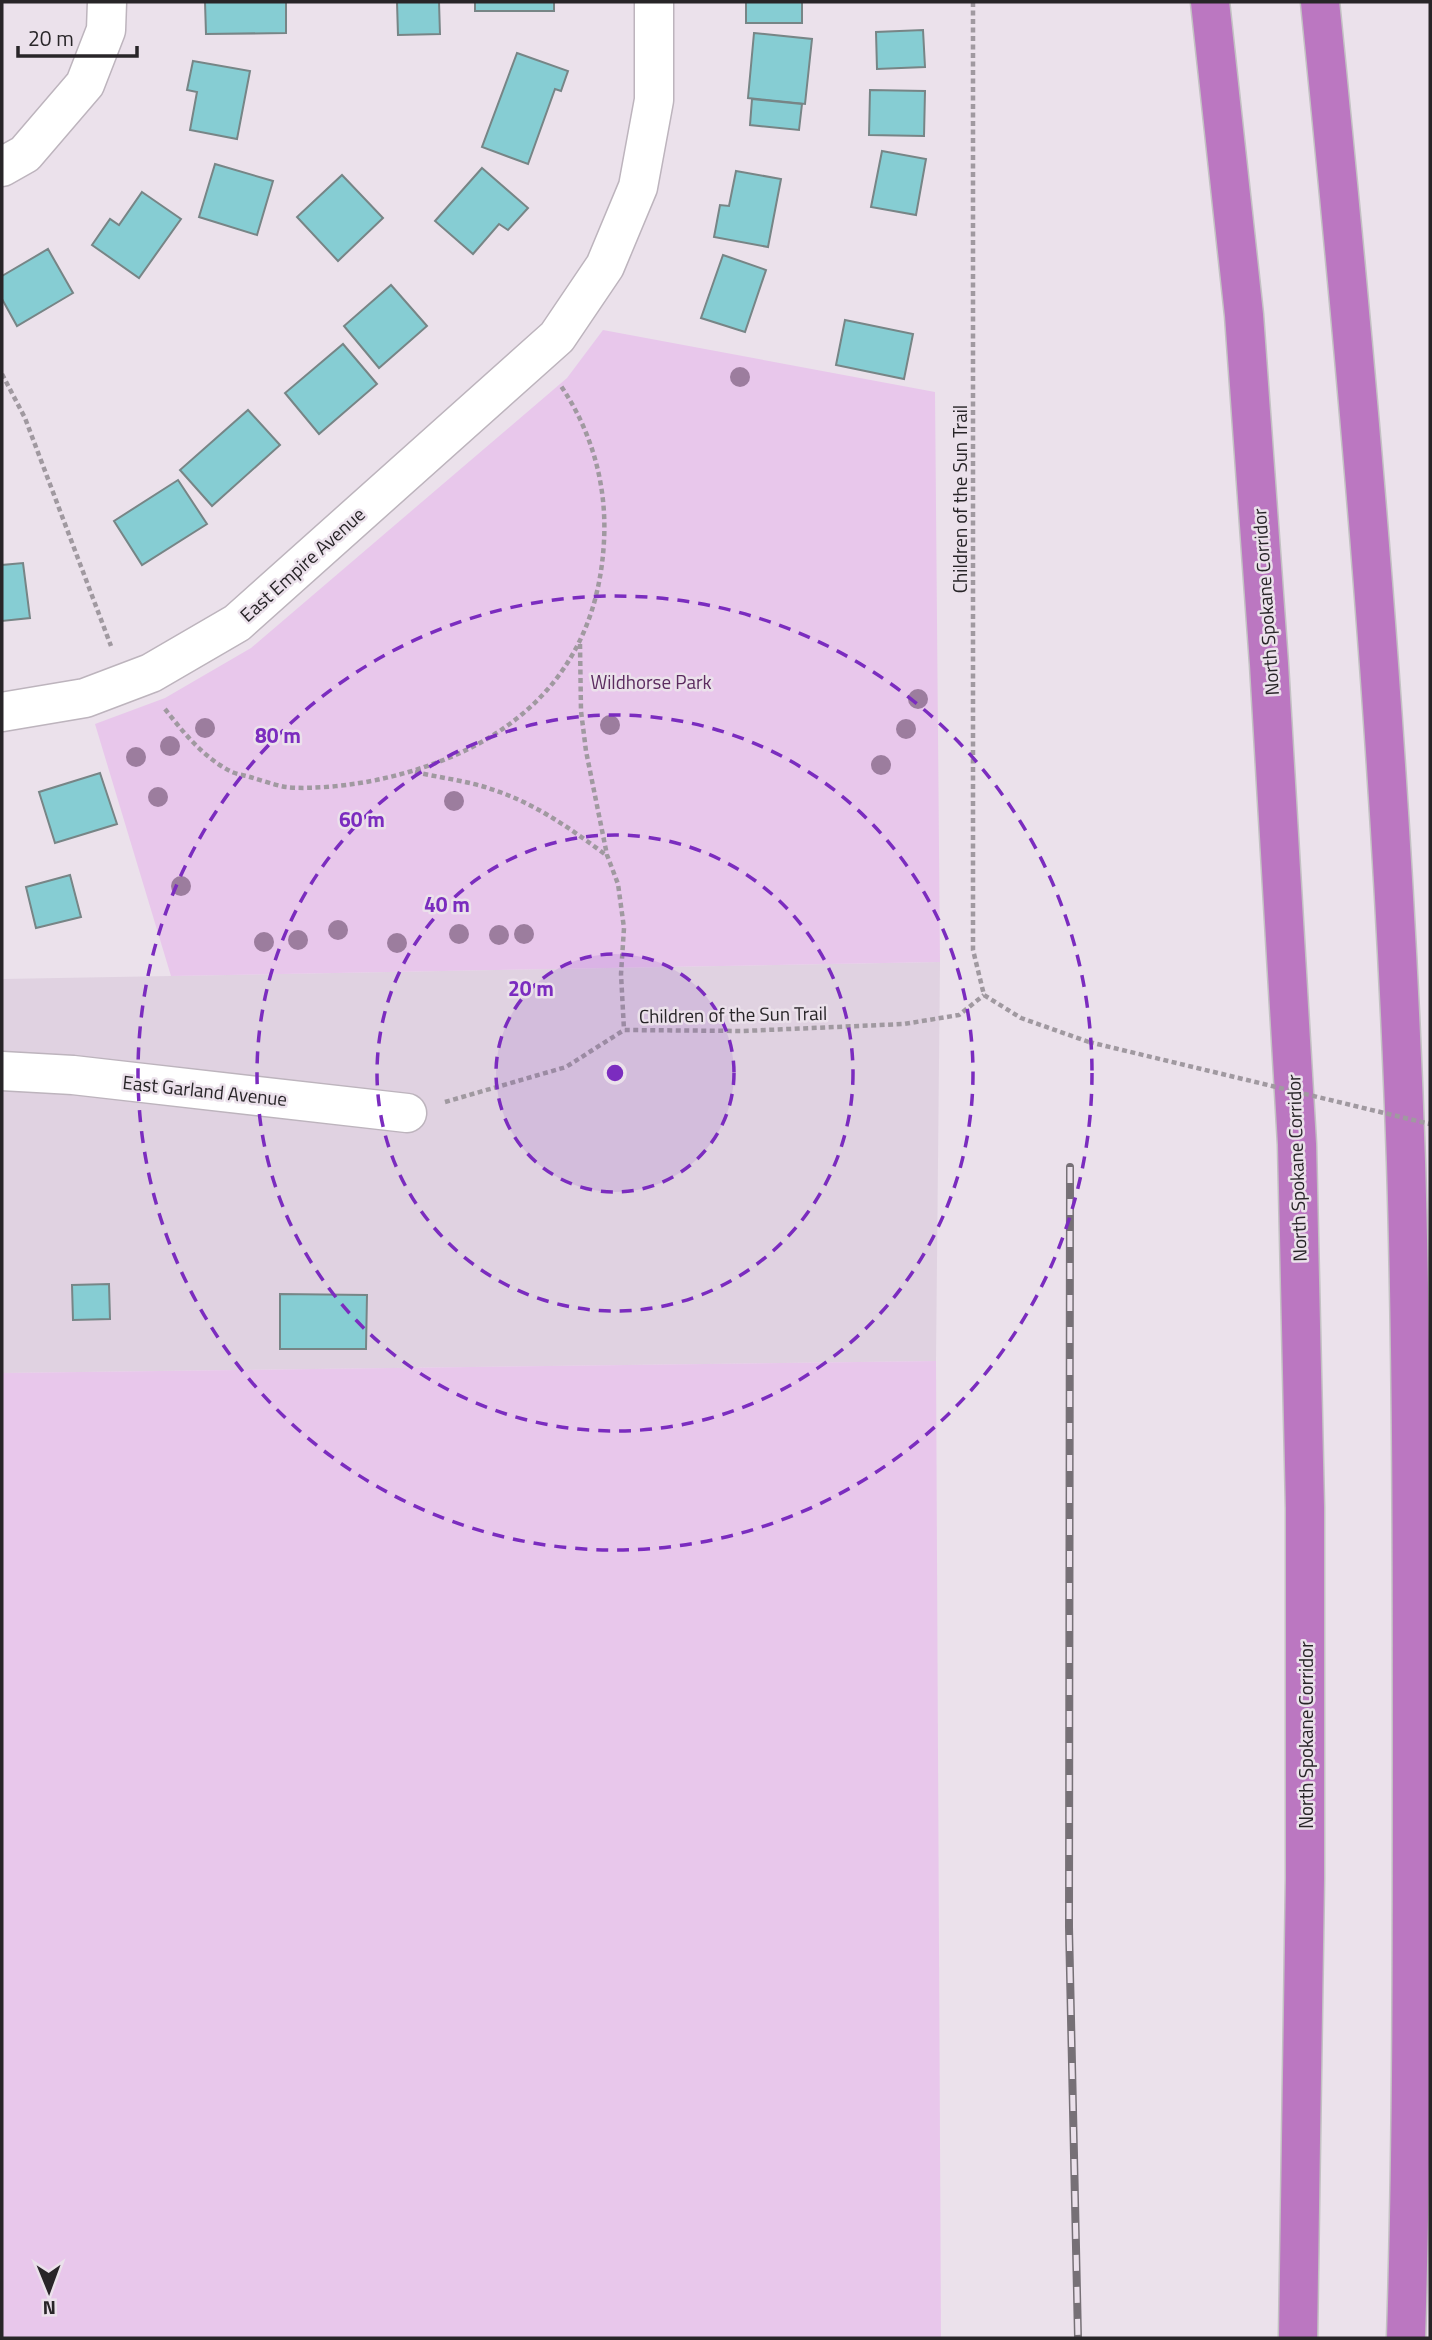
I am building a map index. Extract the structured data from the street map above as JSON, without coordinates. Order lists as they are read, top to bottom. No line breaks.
{"streets":{"highway":["North Spokane Corridor"],"street":["East Empire Avenue","East Garland Avenue"],"path":["Children of the Sun Trail"]},"crossings":[["Children of the Sun Trail","East Garland Avenue"]],"parks":["Wildhorse Park"],"scale_bar":"20 m","north":"bottom","rings":["80 m","60 m","40 m","20 m"]}
